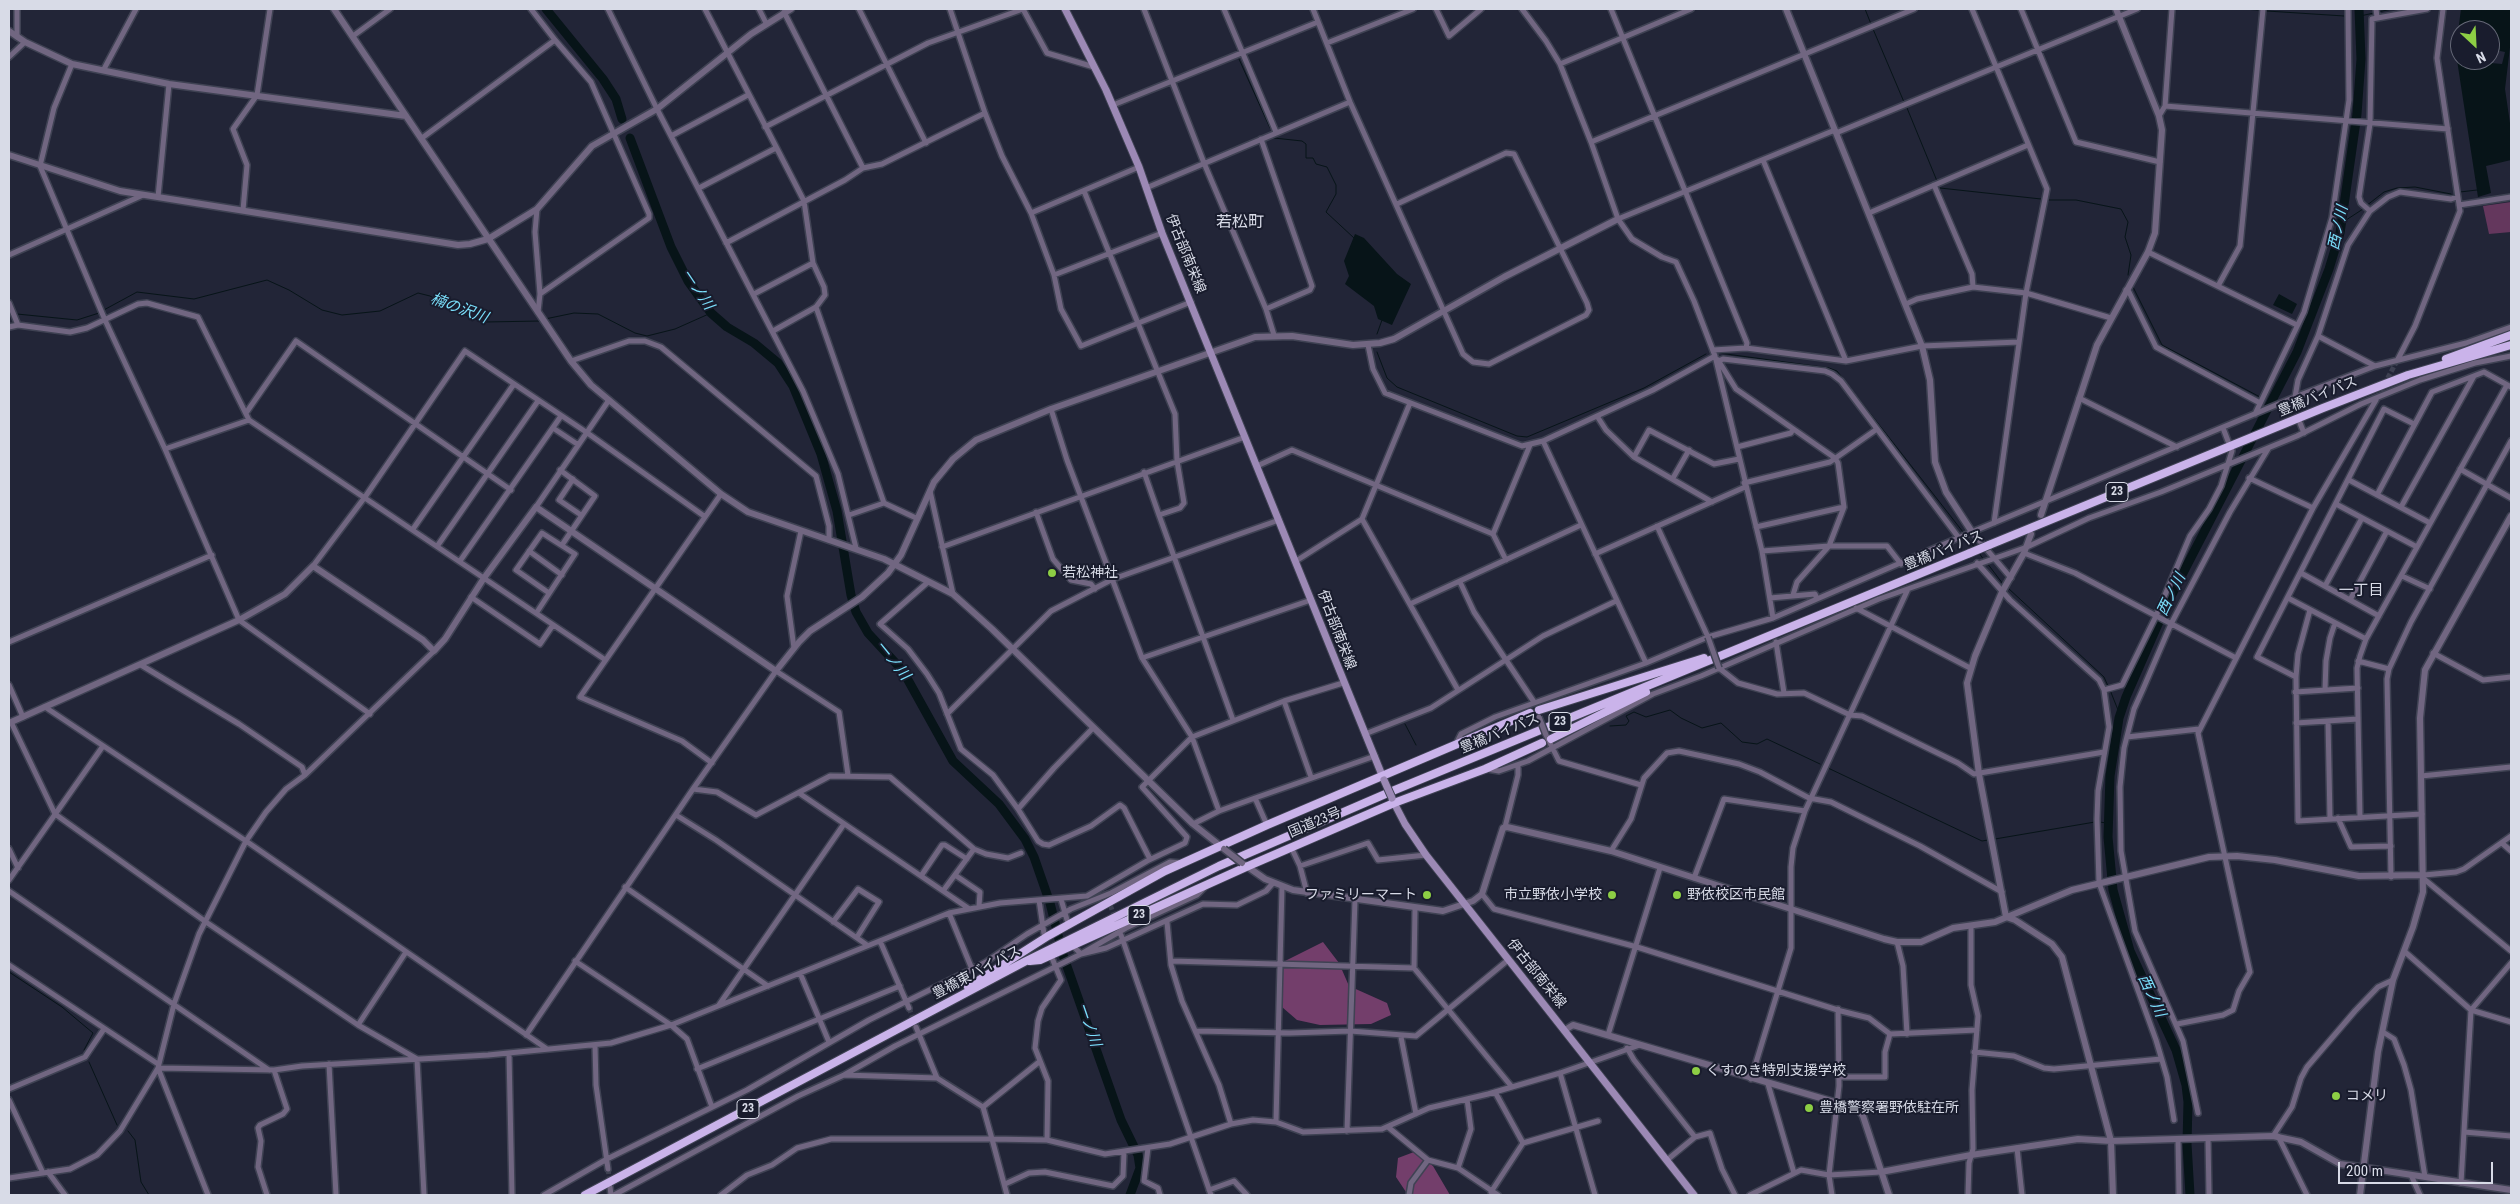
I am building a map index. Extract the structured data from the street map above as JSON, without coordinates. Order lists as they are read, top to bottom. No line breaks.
{"streets":{"highway":["豊橋バイパス","23","国道23号","豊橋東バイパス"],"main road":["伊古部南栄線"]},"crossings":[["伊古部南栄線","豊橋バイパス"],["伊古部南栄線","23"],["伊古部南栄線","国道23号"],["豊橋バイパス","23"],["豊橋バイパス","国道23号"],["23","国道23号"],["23","豊橋東バイパス"]],"districts":["若松町","一丁目"],"water":["西ノ川","一ノ川","楠の沢川"],"places":["若松神社","ファミリーマート","市立野依小学校","野依校区市民館","くすのき特別支援学校","コメリ","豊橋警察署野依駐在所"],"scale_bar":"200 m","north":"bottom right"}
